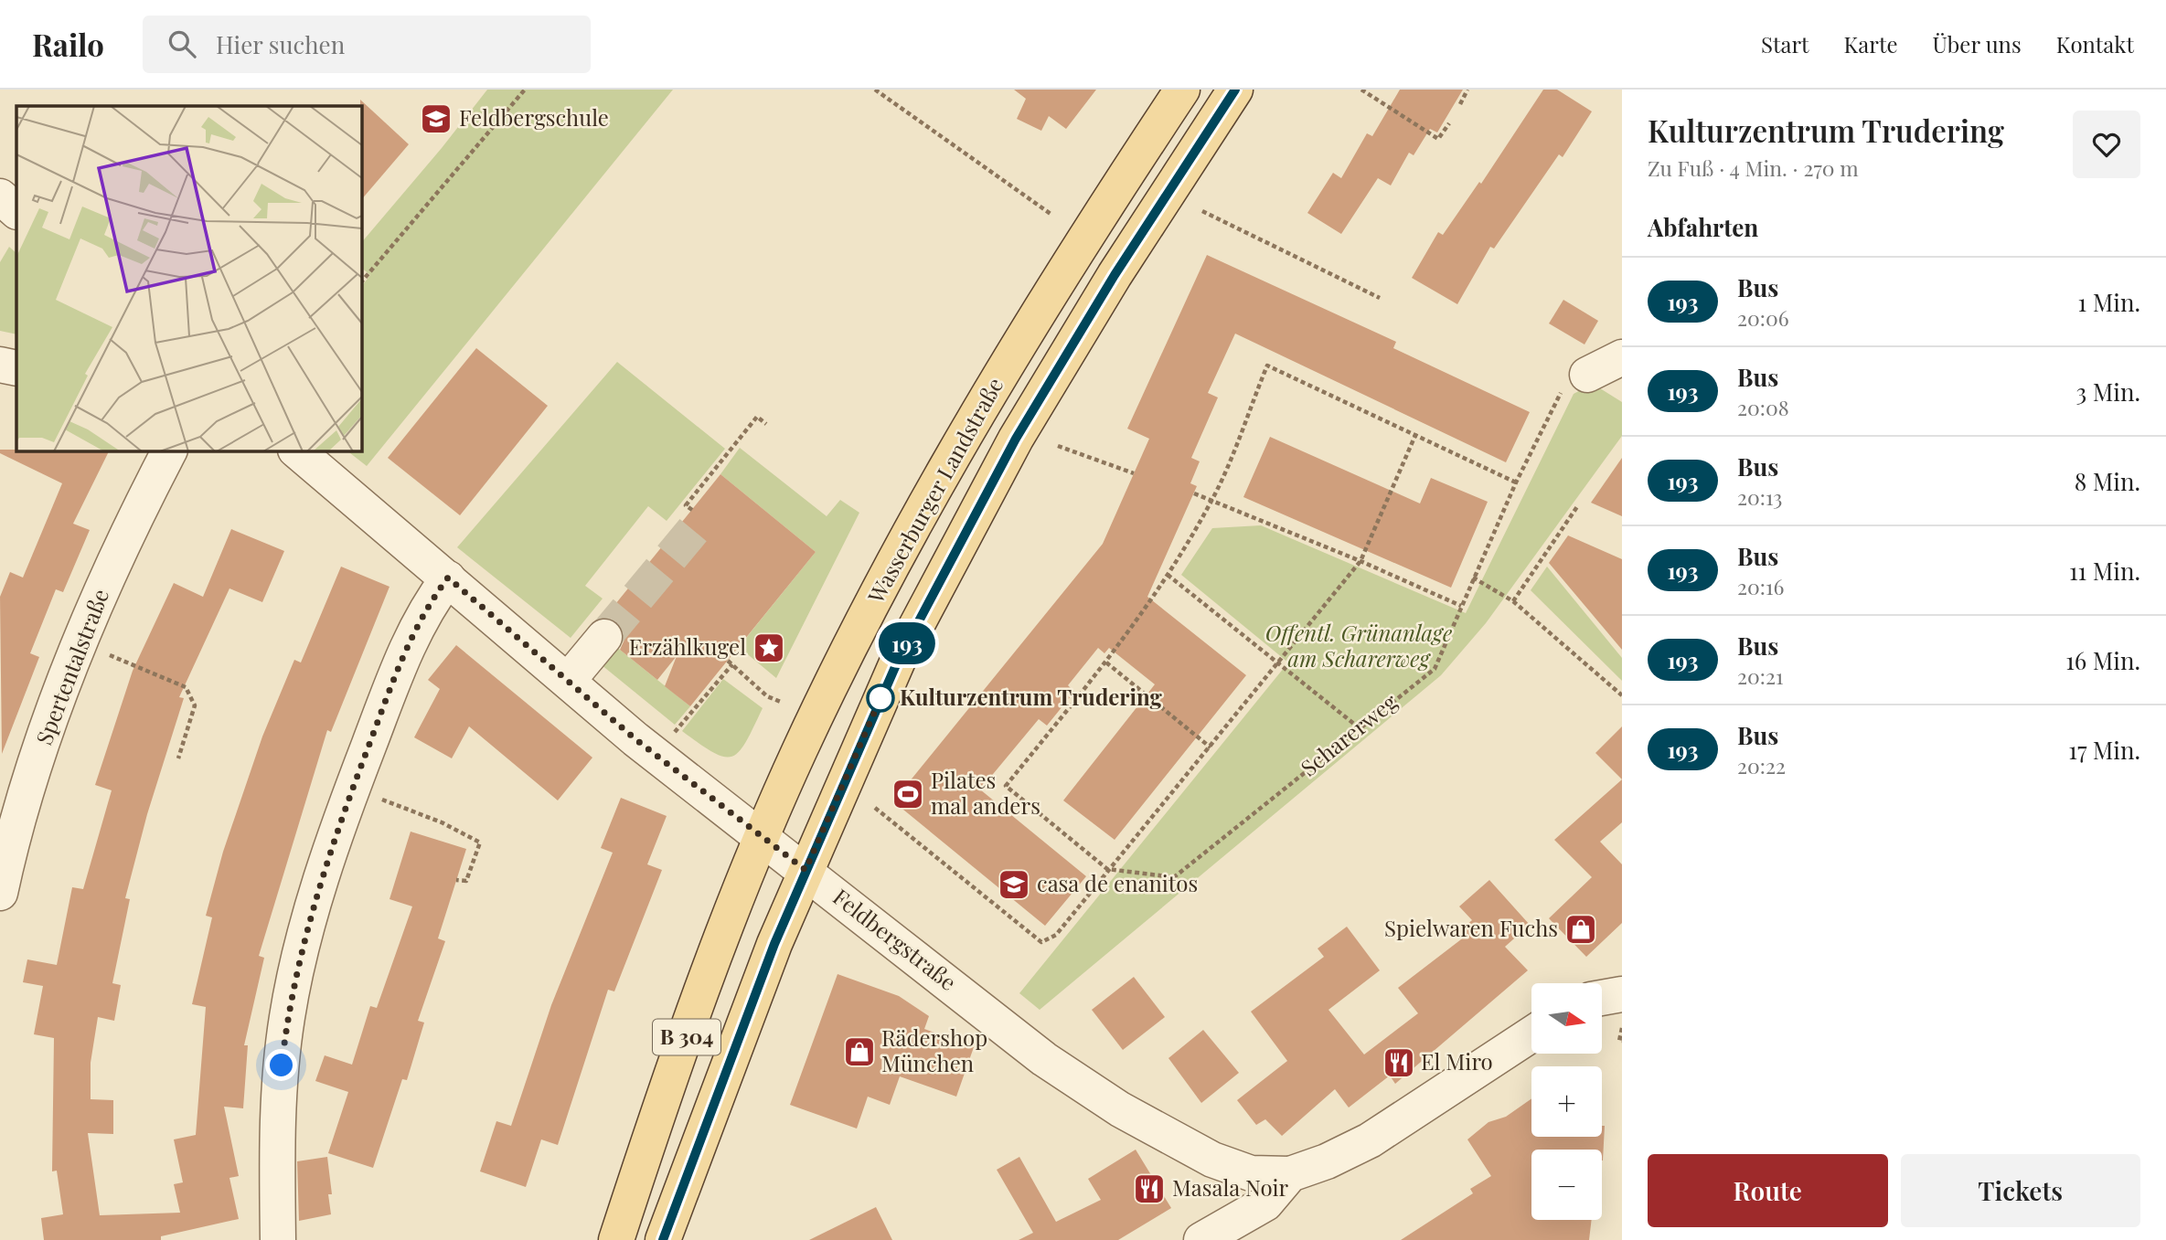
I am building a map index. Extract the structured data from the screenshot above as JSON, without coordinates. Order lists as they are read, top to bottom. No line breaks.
{"streets":{"main road":["Wasserburger Landstraße","B 304"],"street":["Spertentalstraße","Feldbergstraße"],"path":["Scharerweg"]},"crossings":[["Wasserburger Landstraße","Feldbergstraße"]],"parks":["Offentl. Grünanlage am Scharerweg"],"places":{"school or university":["Feldbergschule","casa de enanitos"],"place":["Erzählkugel"],"other":["Kulturzentrum Trudering"],"sports":["Pilates mal anders"],"shop":["Spielwaren Fuchs","Rädershop München"],"restaurant":["El Miro","Masala Noir"]},"lines":["bus line 193"],"north":"right","page":{"header":"Railo","search":"Hier suchen","nav":["Start","Karte","Über uns","Kontakt"],"on_map":"193","heading":[["Kulturzentrum Trudering","Zu Fuß · 4 Min. · 270 m"],"Abfahrten"],"list":[{"mark":"193","name":"Bus","note":"20:06","value":"1 Min."},{"mark":"193","name":"Bus","note":"20:08","value":"3 Min."},{"mark":"193","name":"Bus","note":"20:13","value":"8 Min."},{"mark":"193","name":"Bus","note":"20:16","value":"11 Min."},{"mark":"193","name":"Bus","note":"20:21","value":"16 Min."},{"mark":"193","name":"Bus","note":"20:22","value":"17 Min."}],"map_buttons":["+","−"],"buttons":["Route","Tickets"]}}
